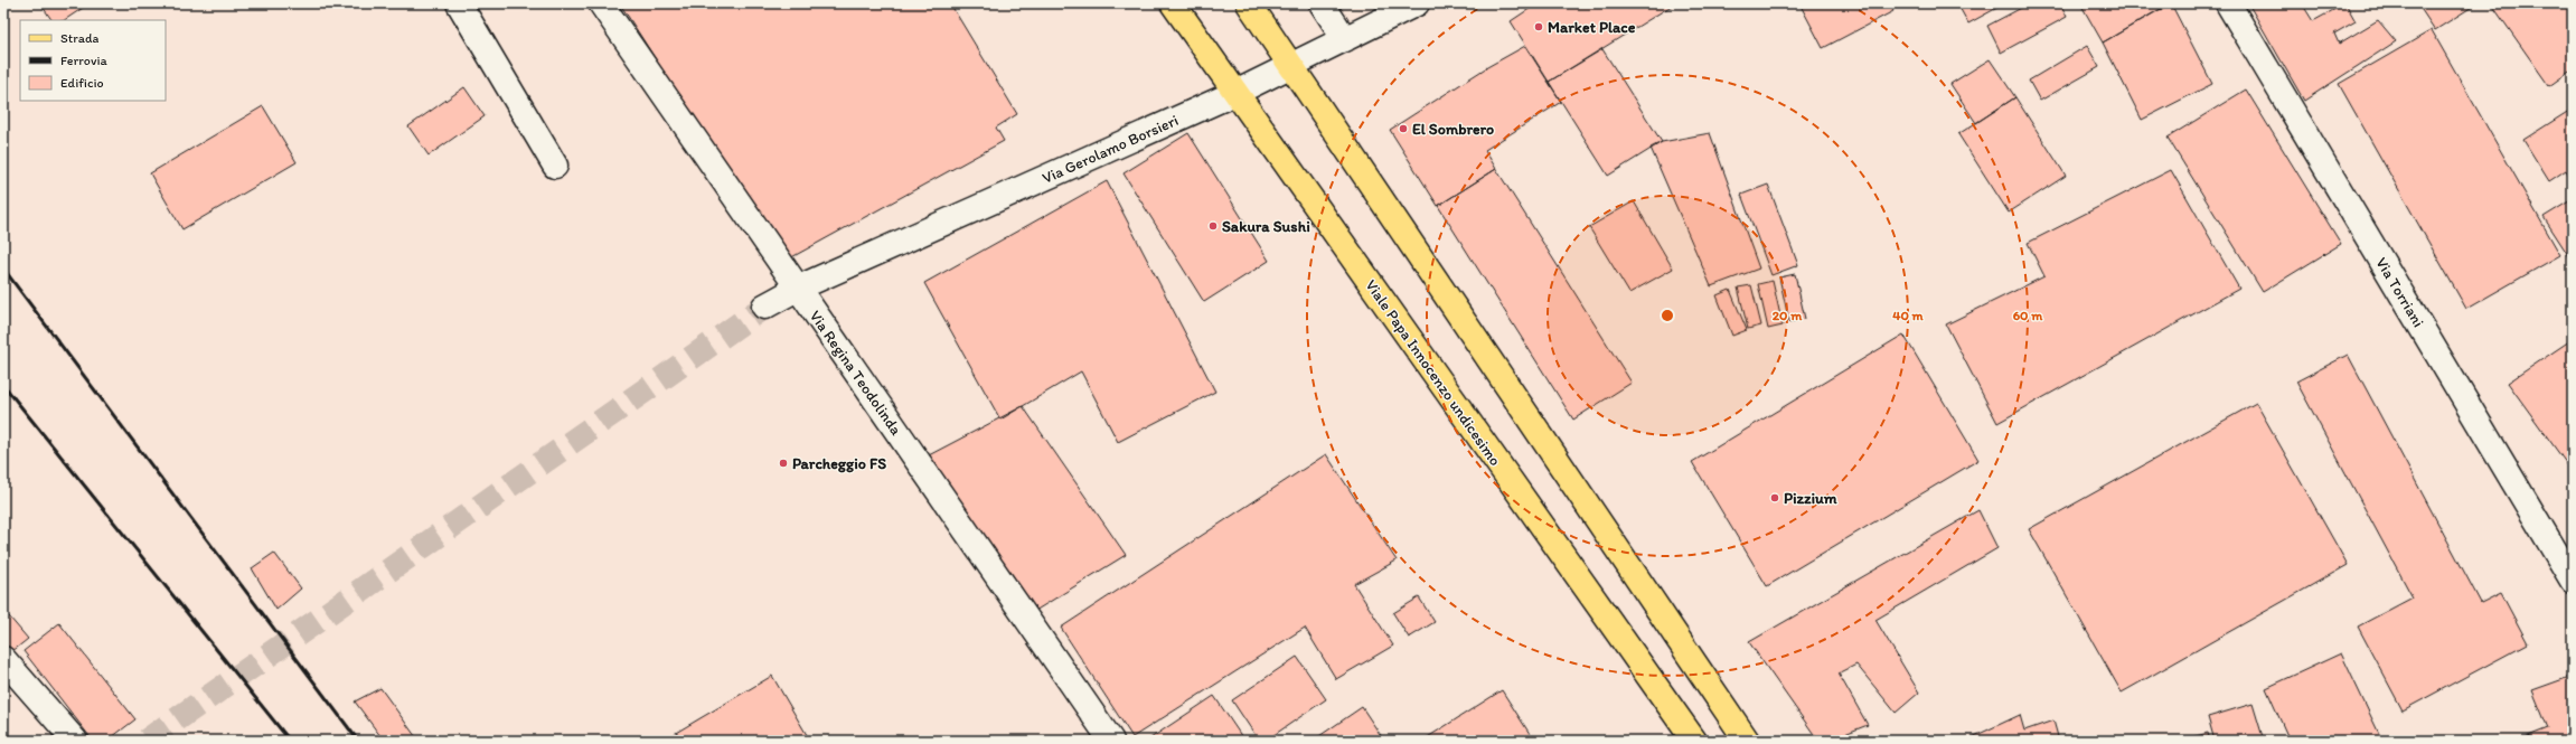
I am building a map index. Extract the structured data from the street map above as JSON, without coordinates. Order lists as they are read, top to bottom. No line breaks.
{"streets":{"main road":["Viale Papa Innocenzo undicesimo"],"street":["Via Gerolamo Borsieri","Via Torriani","Via Regina Teodolinda"]},"crossings":[["Via Gerolamo Borsieri","Via Regina Teodolinda"],["Via Gerolamo Borsieri","Viale Papa Innocenzo undicesimo"]],"places":["Market Place","El Sombrero","Sakura Sushi","Parcheggio FS","Pizzium"],"legend":["Strada","Ferrovia","Edificio"],"rings":["20 m","40 m","60 m"]}
